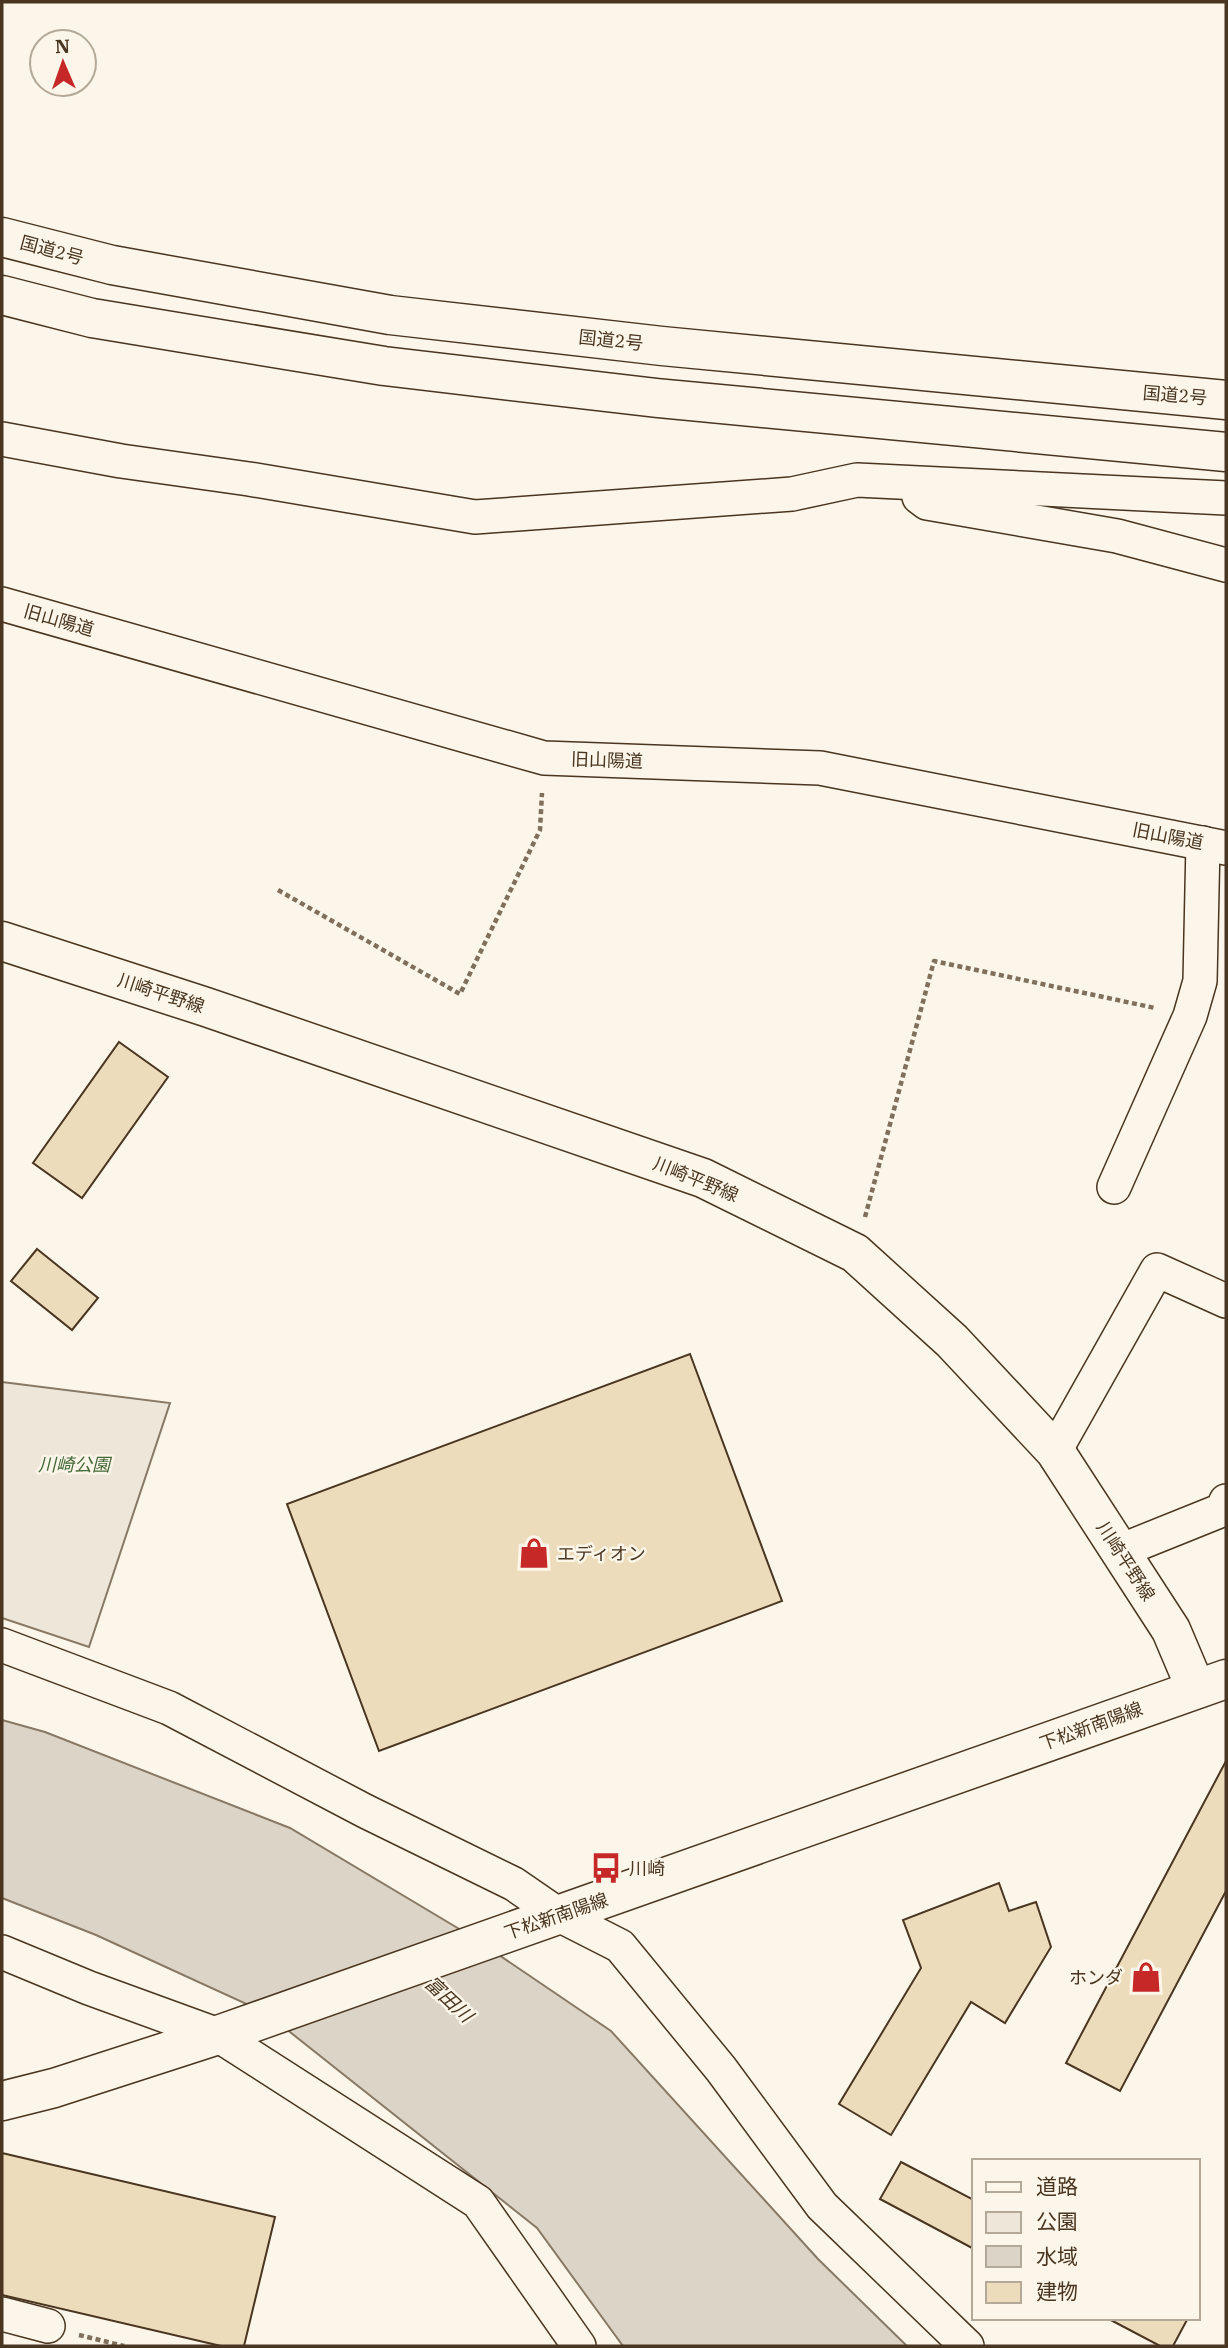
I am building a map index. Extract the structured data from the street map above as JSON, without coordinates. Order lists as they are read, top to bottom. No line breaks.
{"streets":{"main road":["国道2号","川崎平野線","下松新南陽線"],"street":["旧山陽道"]},"crossings":[["川崎平野線","下松新南陽線"]],"water":["富田川"],"parks":["川崎公園"],"places":{"shop":["エディオン","ホンダ"],"bus stop":["川崎"]},"legend":["道路","公園","水域","建物"],"north":"top"}
